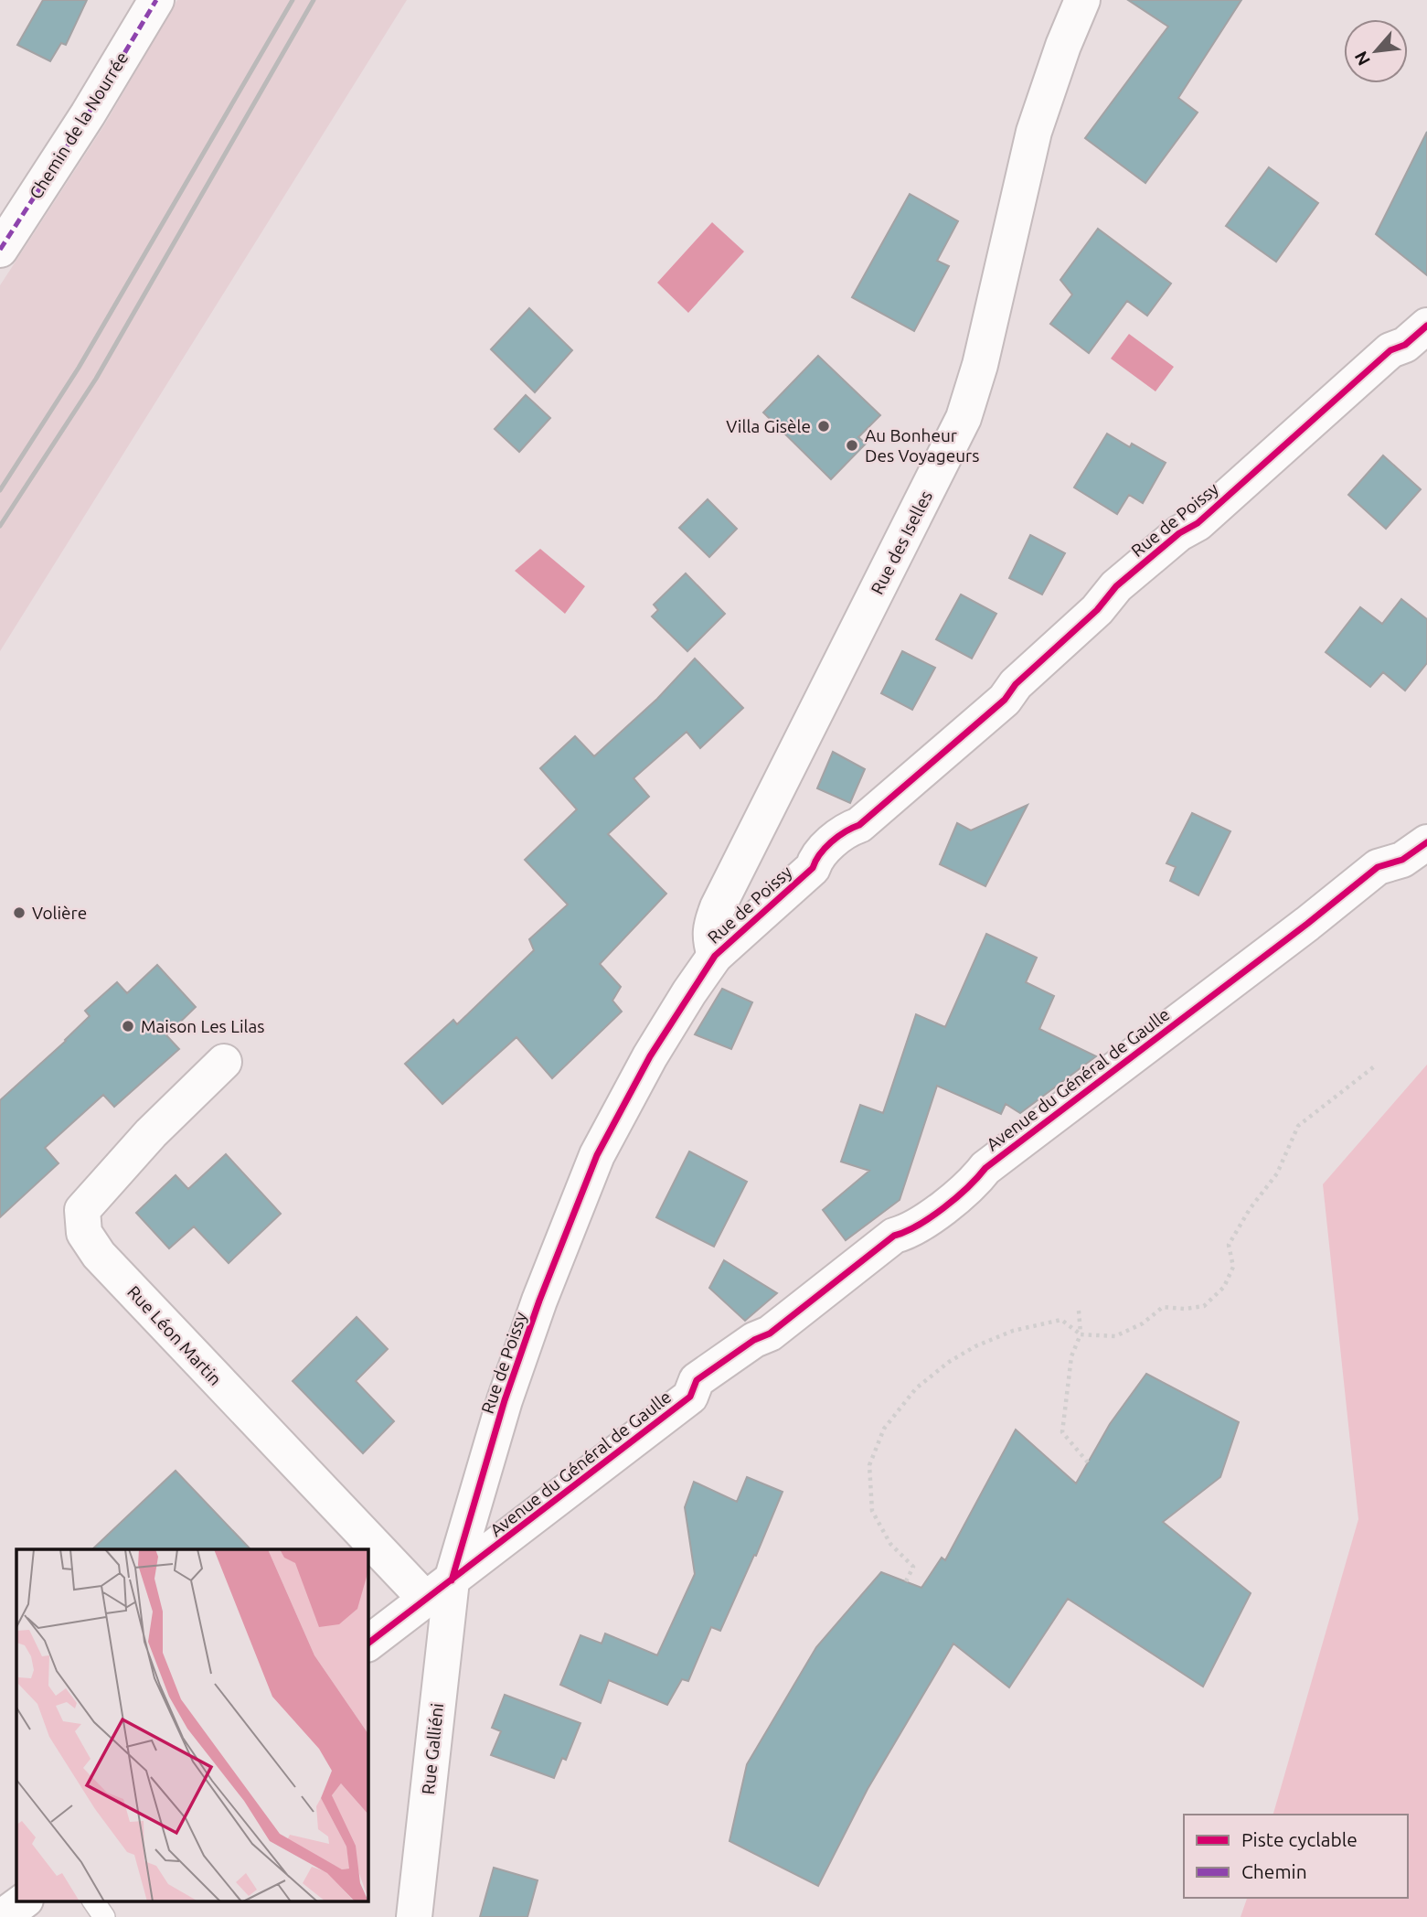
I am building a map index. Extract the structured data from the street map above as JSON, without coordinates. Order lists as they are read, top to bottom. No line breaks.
{"streets":{"street":["Chemin de la Nourrée","Rue de Poissy","Rue des Iselles","Avenue du Général de Gaulle","Rue Léon Martin","Rue Galliéni"]},"crossings":[["Rue de Poissy","Rue des Iselles"],["Rue de Poissy","Avenue du Général de Gaulle"],["Rue de Poissy","Rue Léon Martin"],["Rue de Poissy","Rue Galliéni"],["Avenue du Général de Gaulle","Rue Léon Martin"],["Avenue du Général de Gaulle","Rue Galliéni"],["Rue Léon Martin","Rue Galliéni"]],"places":["Villa Gisèle","Au Bonheur Des Voyageurs","Volière","Maison Les Lilas"],"legend":["Piste cyclable","Chemin"],"north":"bottom left"}
